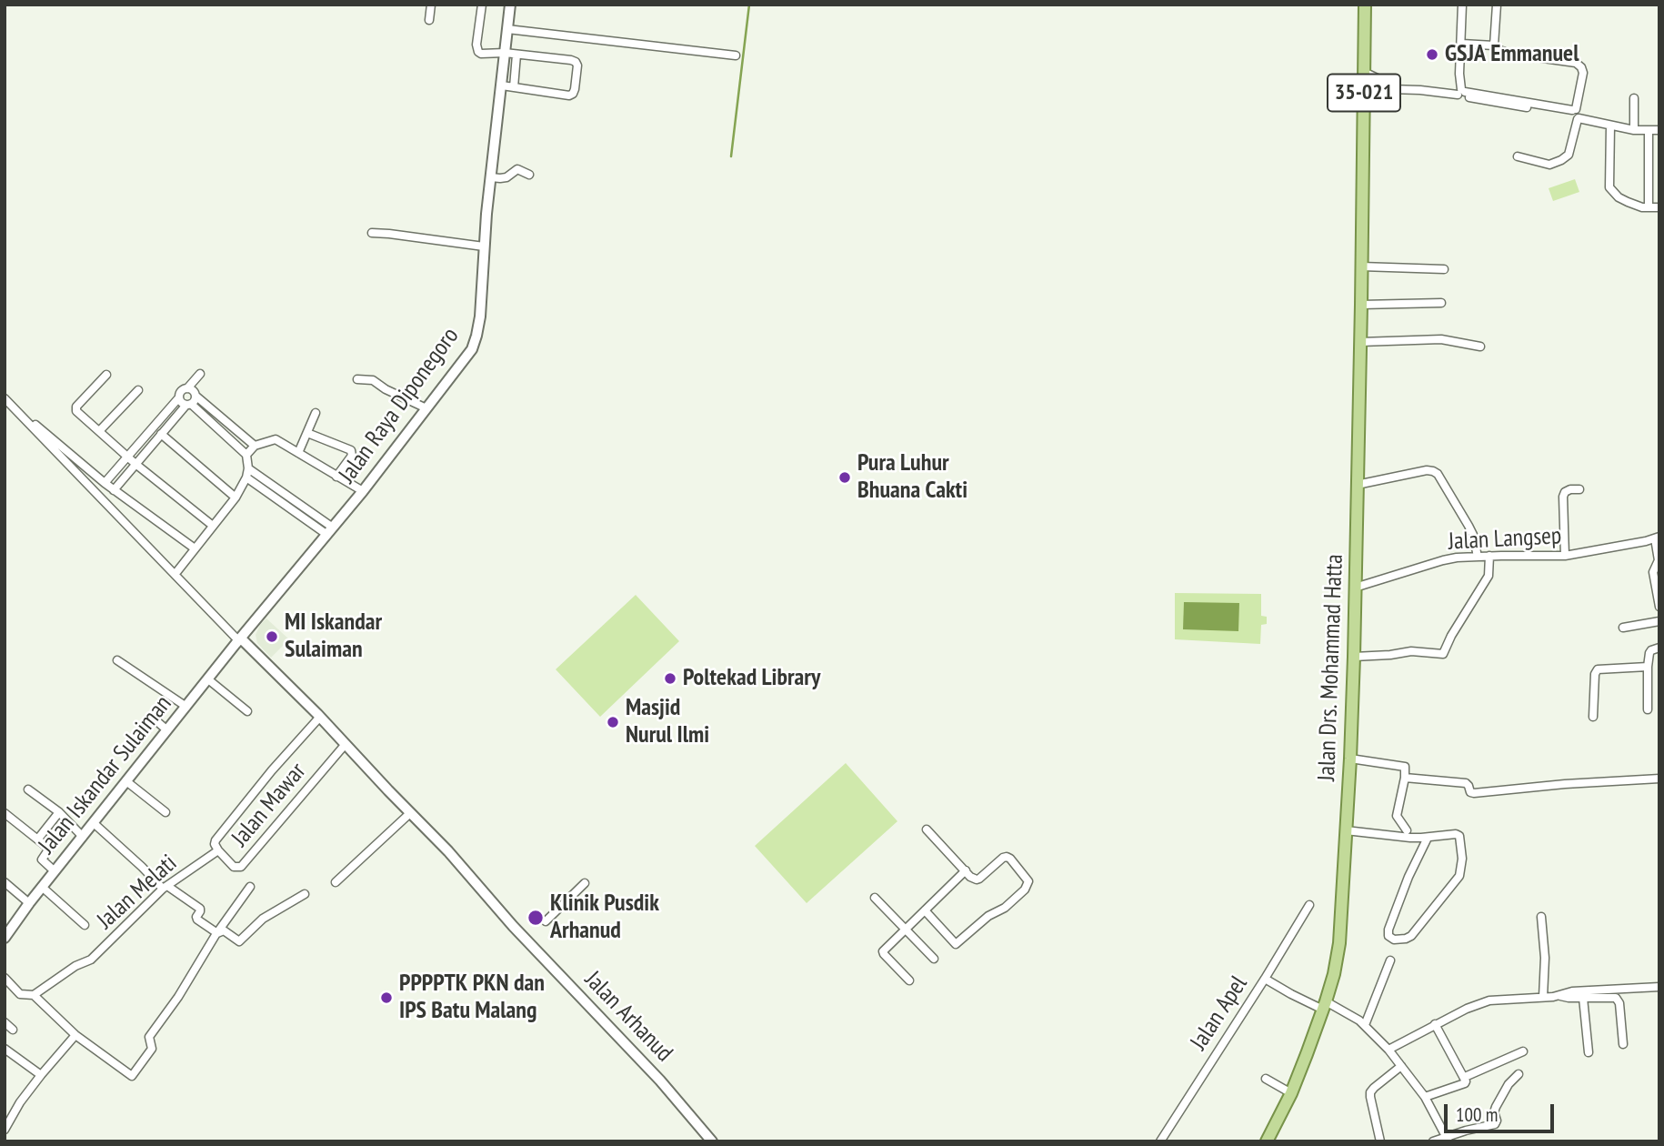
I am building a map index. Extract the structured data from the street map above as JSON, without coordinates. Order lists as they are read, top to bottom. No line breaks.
{"streets":{"main road":["35-021","Jalan Drs. Mohammad Hatta"],"street":["Jalan Raya Diponegoro","Jalan Langsep","Jalan Iskandar Sulaiman","Jalan Mawar","Jalan Melati","Jalan Apel","Jalan Arhanud"]},"crossings":[["35-021","Jalan Drs. Mohammad Hatta"],["Jalan Raya Diponegoro","Jalan Iskandar Sulaiman"],["Jalan Raya Diponegoro","Jalan Arhanud"],["Jalan Langsep","Jalan Drs. Mohammad Hatta"],["Jalan Iskandar Sulaiman","Jalan Arhanud"],["Jalan Mawar","Jalan Melati"],["Jalan Mawar","Jalan Arhanud"]],"places":["GSJA Emmanuel","Pura Luhur Bhuana Cakti","MI Iskandar Sulaiman","Poltekad Library","Masjid Nurul Ilmi","Klinik Pusdik Arhanud","PPPPTK PKN dan IPS Batu Malang"],"scale_bar":"100 m"}
